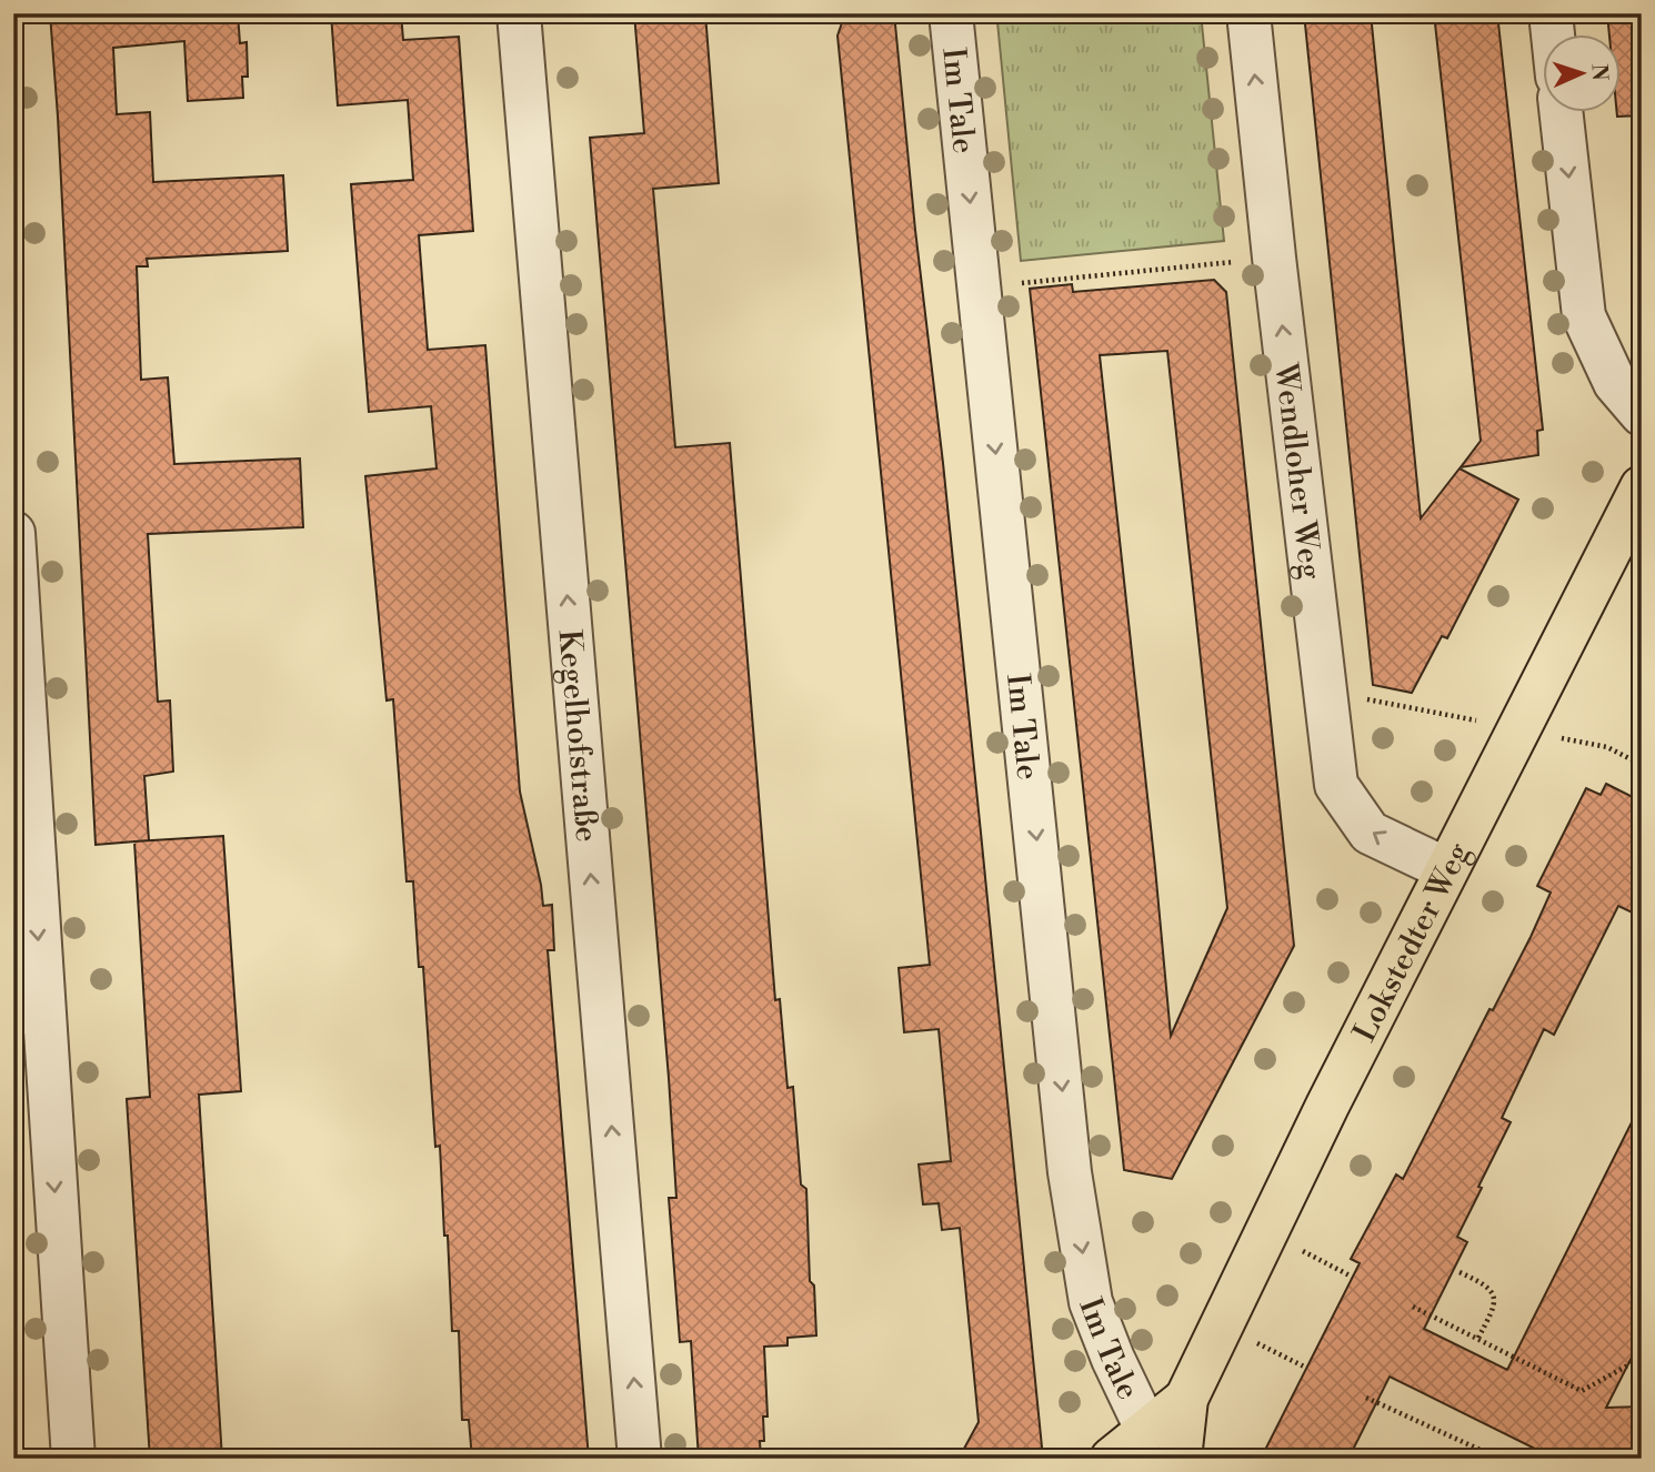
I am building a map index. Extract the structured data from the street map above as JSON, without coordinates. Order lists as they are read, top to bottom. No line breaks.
{"streets":{"main road":["Lokstedter Weg"],"street":["Im Tale","Wendloher Weg","Kegelhofstraße"]},"crossings":[["Im Tale","Lokstedter Weg"],["Wendloher Weg","Lokstedter Weg"]],"one_way":["Im Tale","Kegelhofstraße"],"north":"right"}
